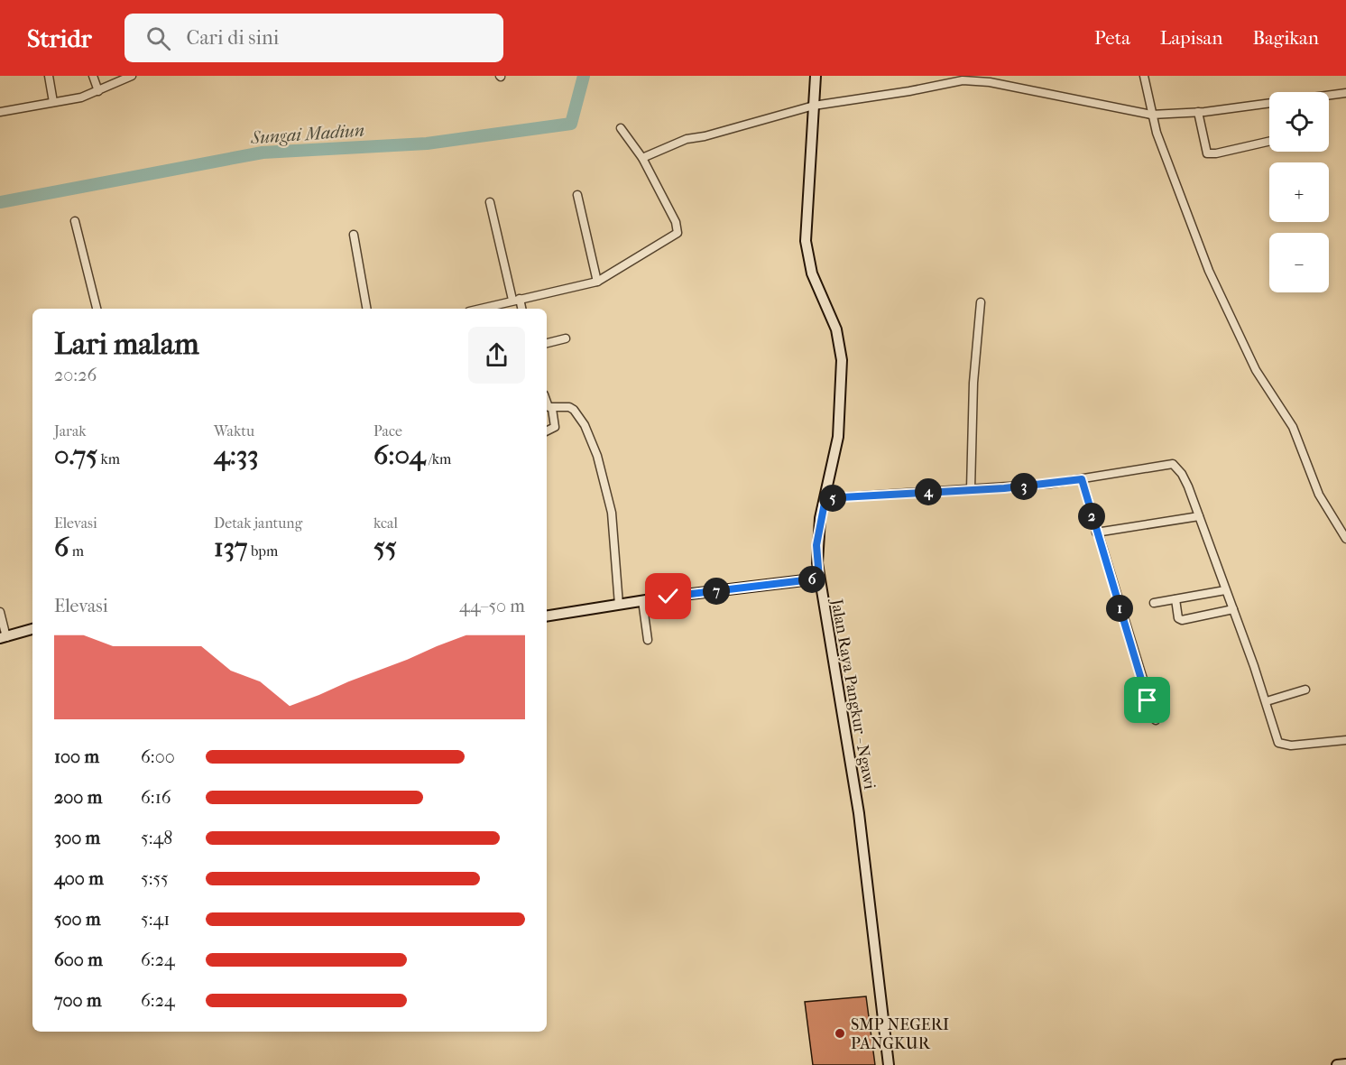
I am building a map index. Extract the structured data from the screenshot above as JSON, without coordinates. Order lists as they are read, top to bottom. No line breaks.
{"streets":{"main road":["Jalan Raya Pangkur - Ngawi"]},"water":["Sungai Madiun"],"places":["SMP NEGERI PANGKUR"],"page":{"header":"Stridr","search":"Cari di sini","nav":["Peta","Lapisan","Bagikan"],"map_buttons":["+","−"],"heading":["Lari malam","20:26"],"stats":[["Jarak","0.75 km"],["Waktu","4:33"],["Pace","6:04 /km"],["Elevasi","6 m"],["Detak jantung","137 bpm"],["kcal","55"]],"pins":["3","4","5","2","6","7","1"],"chart":["Elevasi","44–50 m"],"list":[{"name":"100 m","note":"6:00"},{"name":"200 m","note":"6:16"},{"name":"300 m","note":"5:48"},{"name":"400 m","note":"5:55"},{"name":"500 m","note":"5:41"},{"name":"600 m","note":"6:24"},{"name":"700 m","note":"6:24"}]}}
